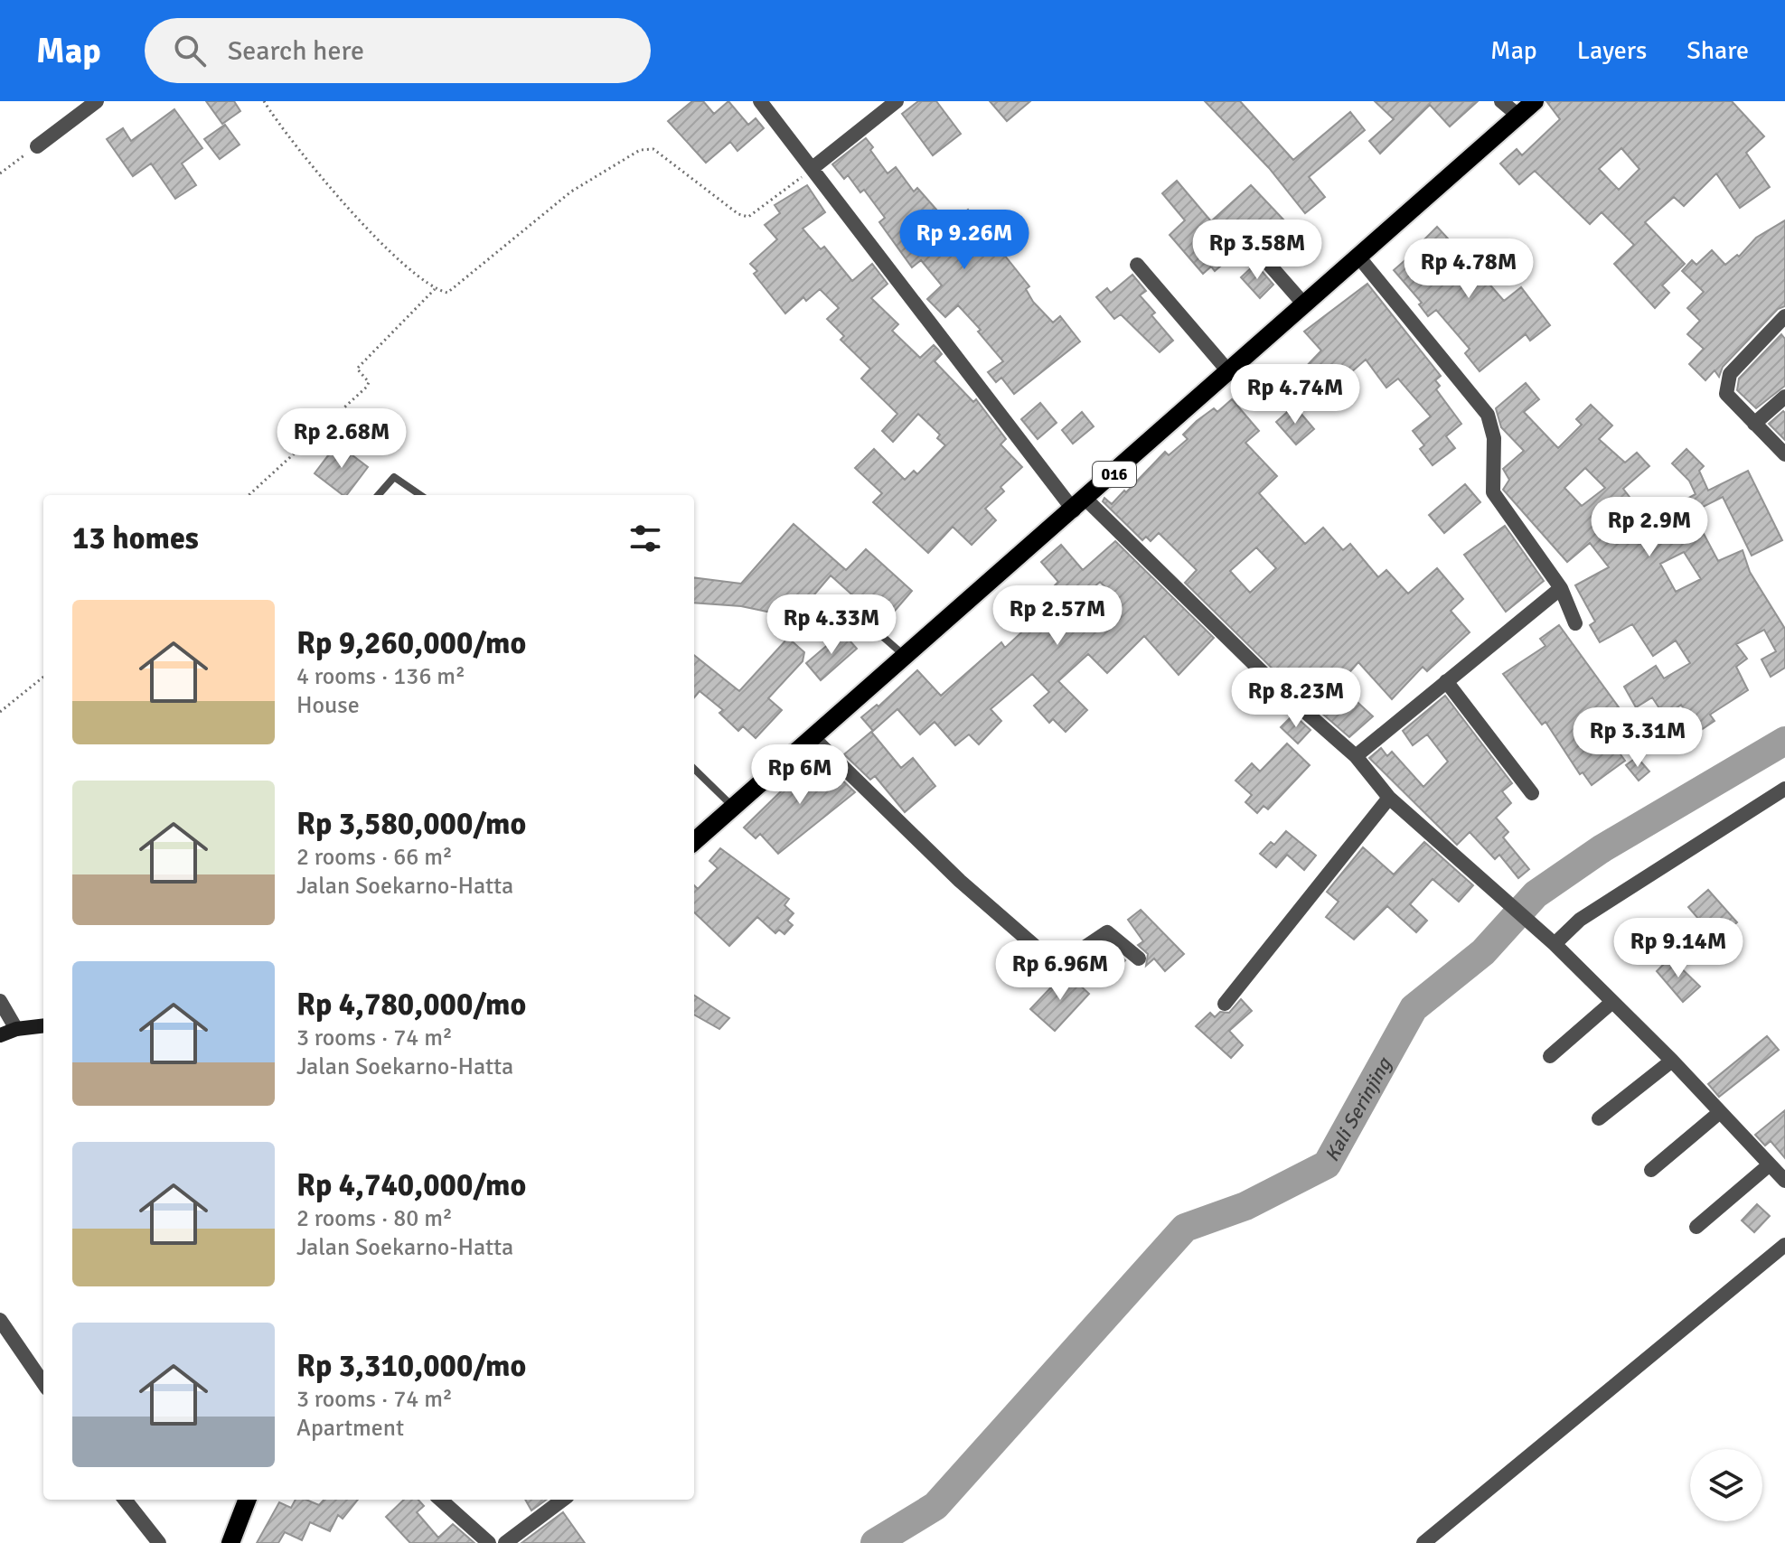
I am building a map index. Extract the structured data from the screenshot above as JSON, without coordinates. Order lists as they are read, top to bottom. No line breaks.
{"streets":{"main road":["016"]},"water":["Kali Serinjing"],"page":{"header":"Map","search":"Search here","nav":["Map","Layers","Share"],"price":["Rp 9.26M","Rp 3.58M","Rp 4.78M","Rp 4.74M","Rp 2.68M","Rp 2.9M","Rp 2.57M","Rp 4.33M","Rp 8.23M","Rp 3.31M","Rp 6M","Rp 9.14M","Rp 6.96M"],"heading":"13 homes","list":[{"name":"Rp 9,260,000/mo","note":"4 rooms · 136 m² · House"},{"name":"Rp 3,580,000/mo","note":"2 rooms · 66 m² · Jalan Soekarno-Hatta"},{"name":"Rp 4,780,000/mo","note":"3 rooms · 74 m² · Jalan Soekarno-Hatta"},{"name":"Rp 4,740,000/mo","note":"2 rooms · 80 m² · Jalan Soekarno-Hatta"},{"name":"Rp 3,310,000/mo","note":"3 rooms · 74 m² · Apartment"}]}}
